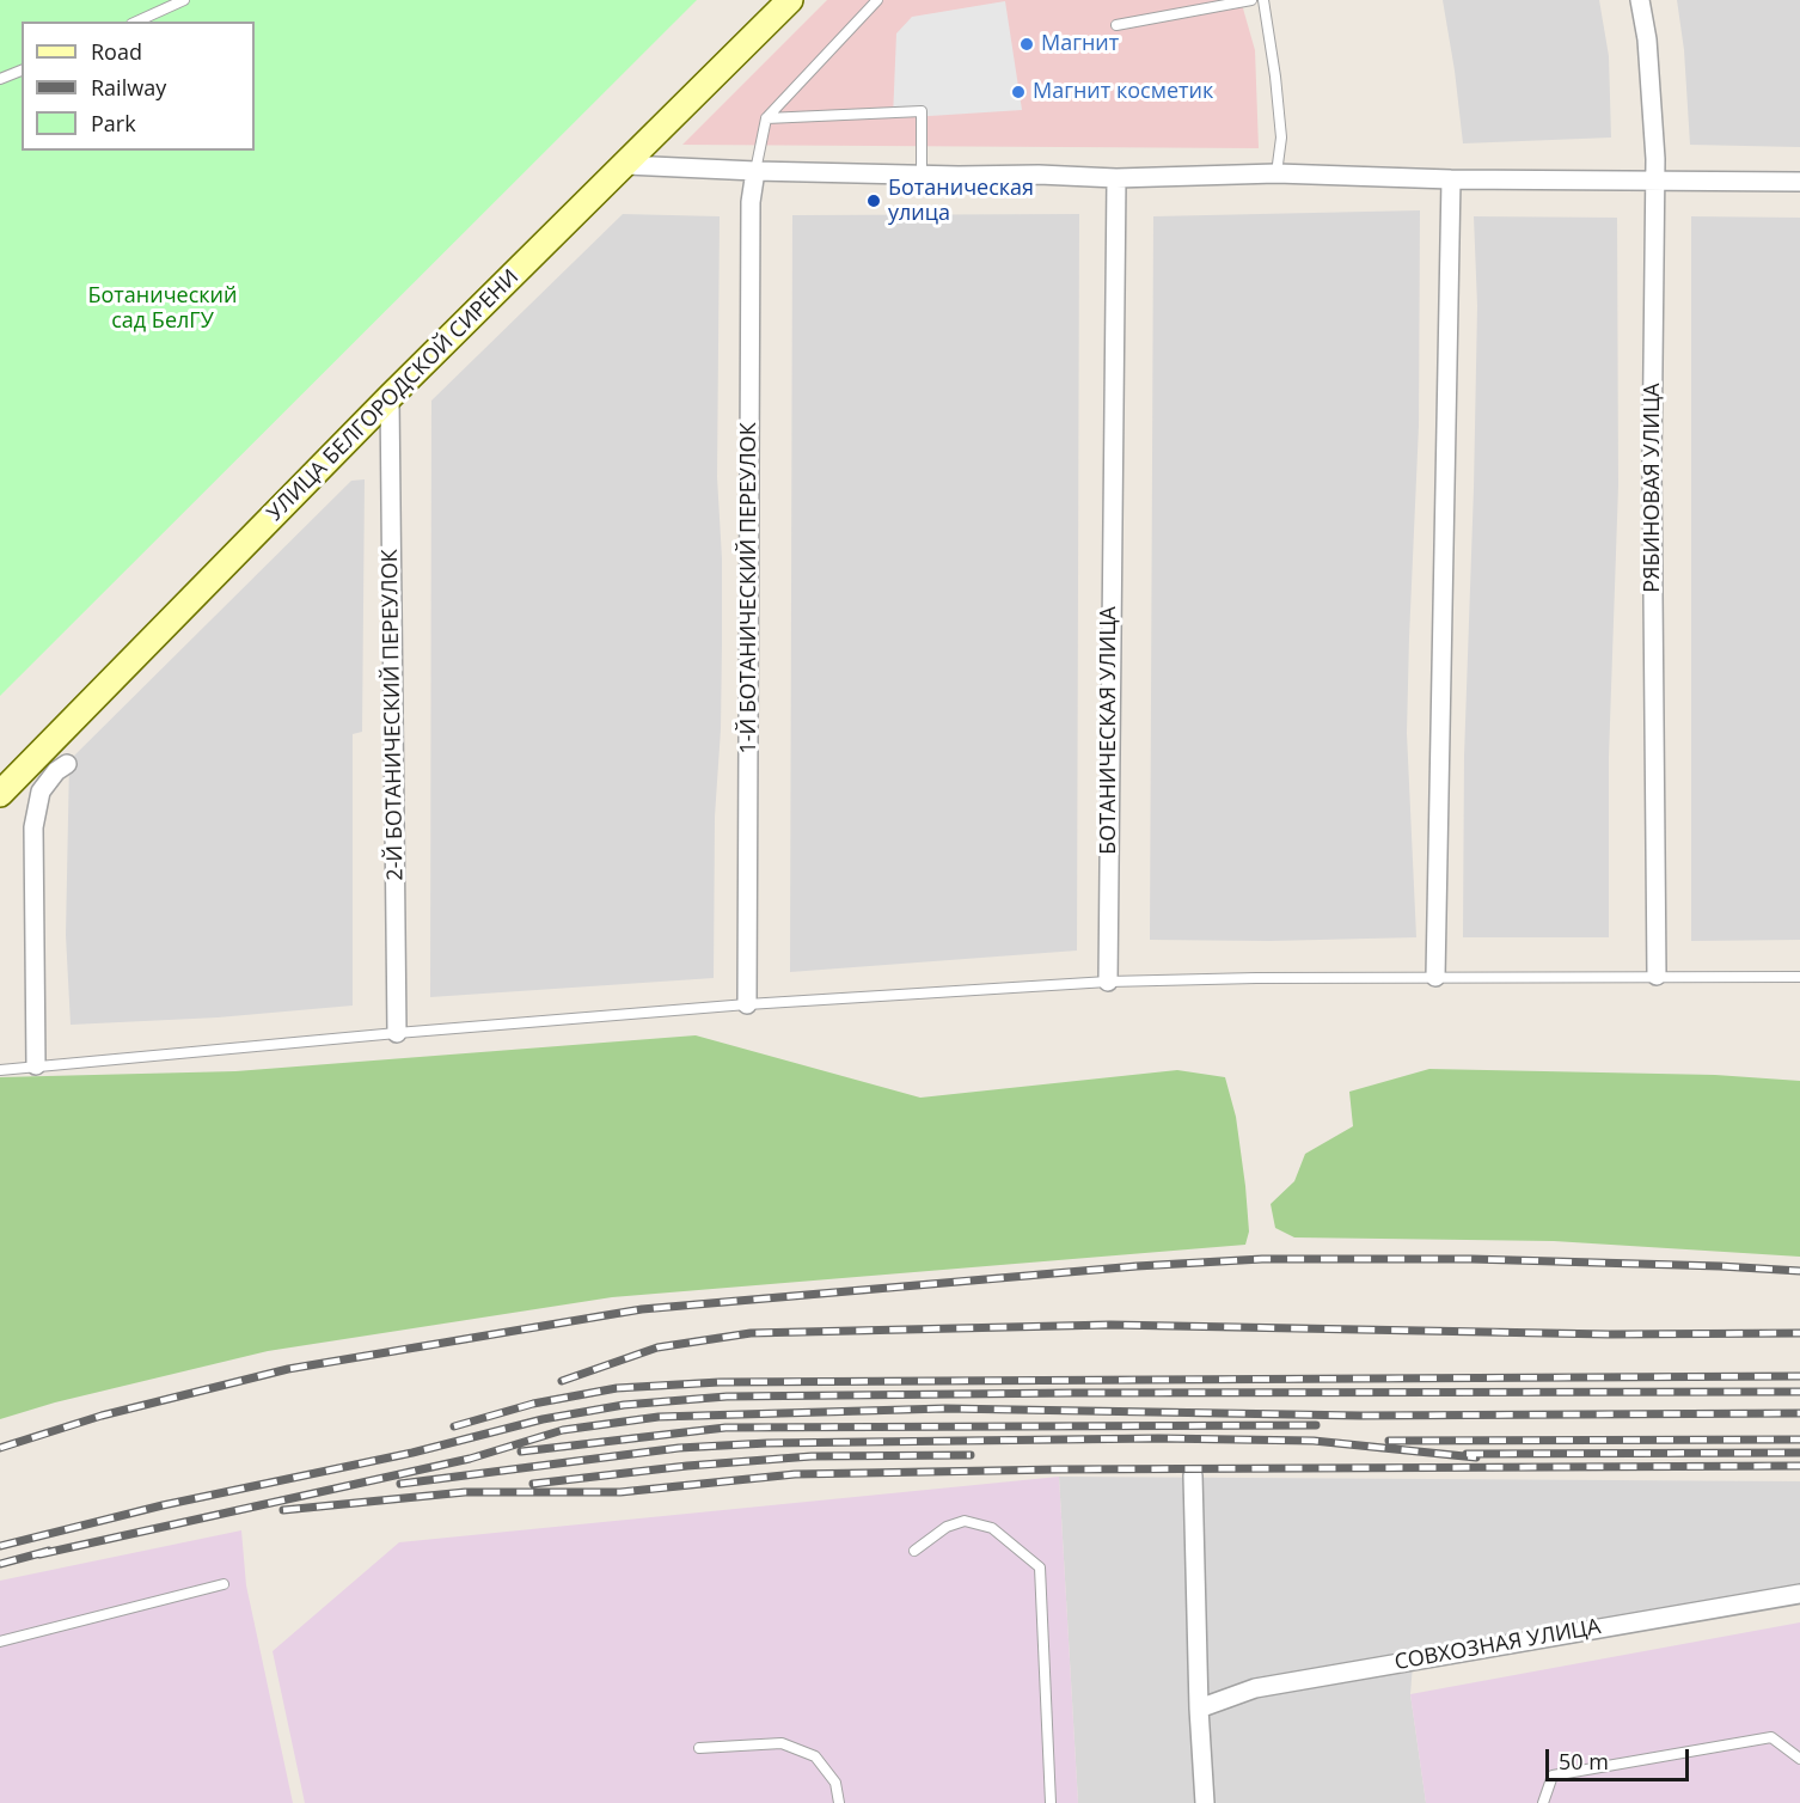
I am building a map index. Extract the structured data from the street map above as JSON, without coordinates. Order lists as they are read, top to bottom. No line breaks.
{"streets":{"main road":["УЛИЦА БЕЛГОРОДСКОЙ СИРЕНИ"],"street":["РЯБИНОВАЯ УЛИЦА","1-Й БОТАНИЧЕСКИЙ ПЕРЕУЛОК","2-Й БОТАНИЧЕСКИЙ ПЕРЕУЛОК","БОТАНИЧЕСКАЯ УЛИЦА","СОВХОЗНАЯ УЛИЦА"]},"crossings":[["УЛИЦА БЕЛГОРОДСКОЙ СИРЕНИ","2-Й БОТАНИЧЕСКИЙ ПЕРЕУЛОК"]],"parks":["Ботанический сад БелГУ"],"places":["Магнит","Магнит косметик","Ботаническая улица"],"legend":["Road","Railway","Park"],"scale_bar":"50 m"}
